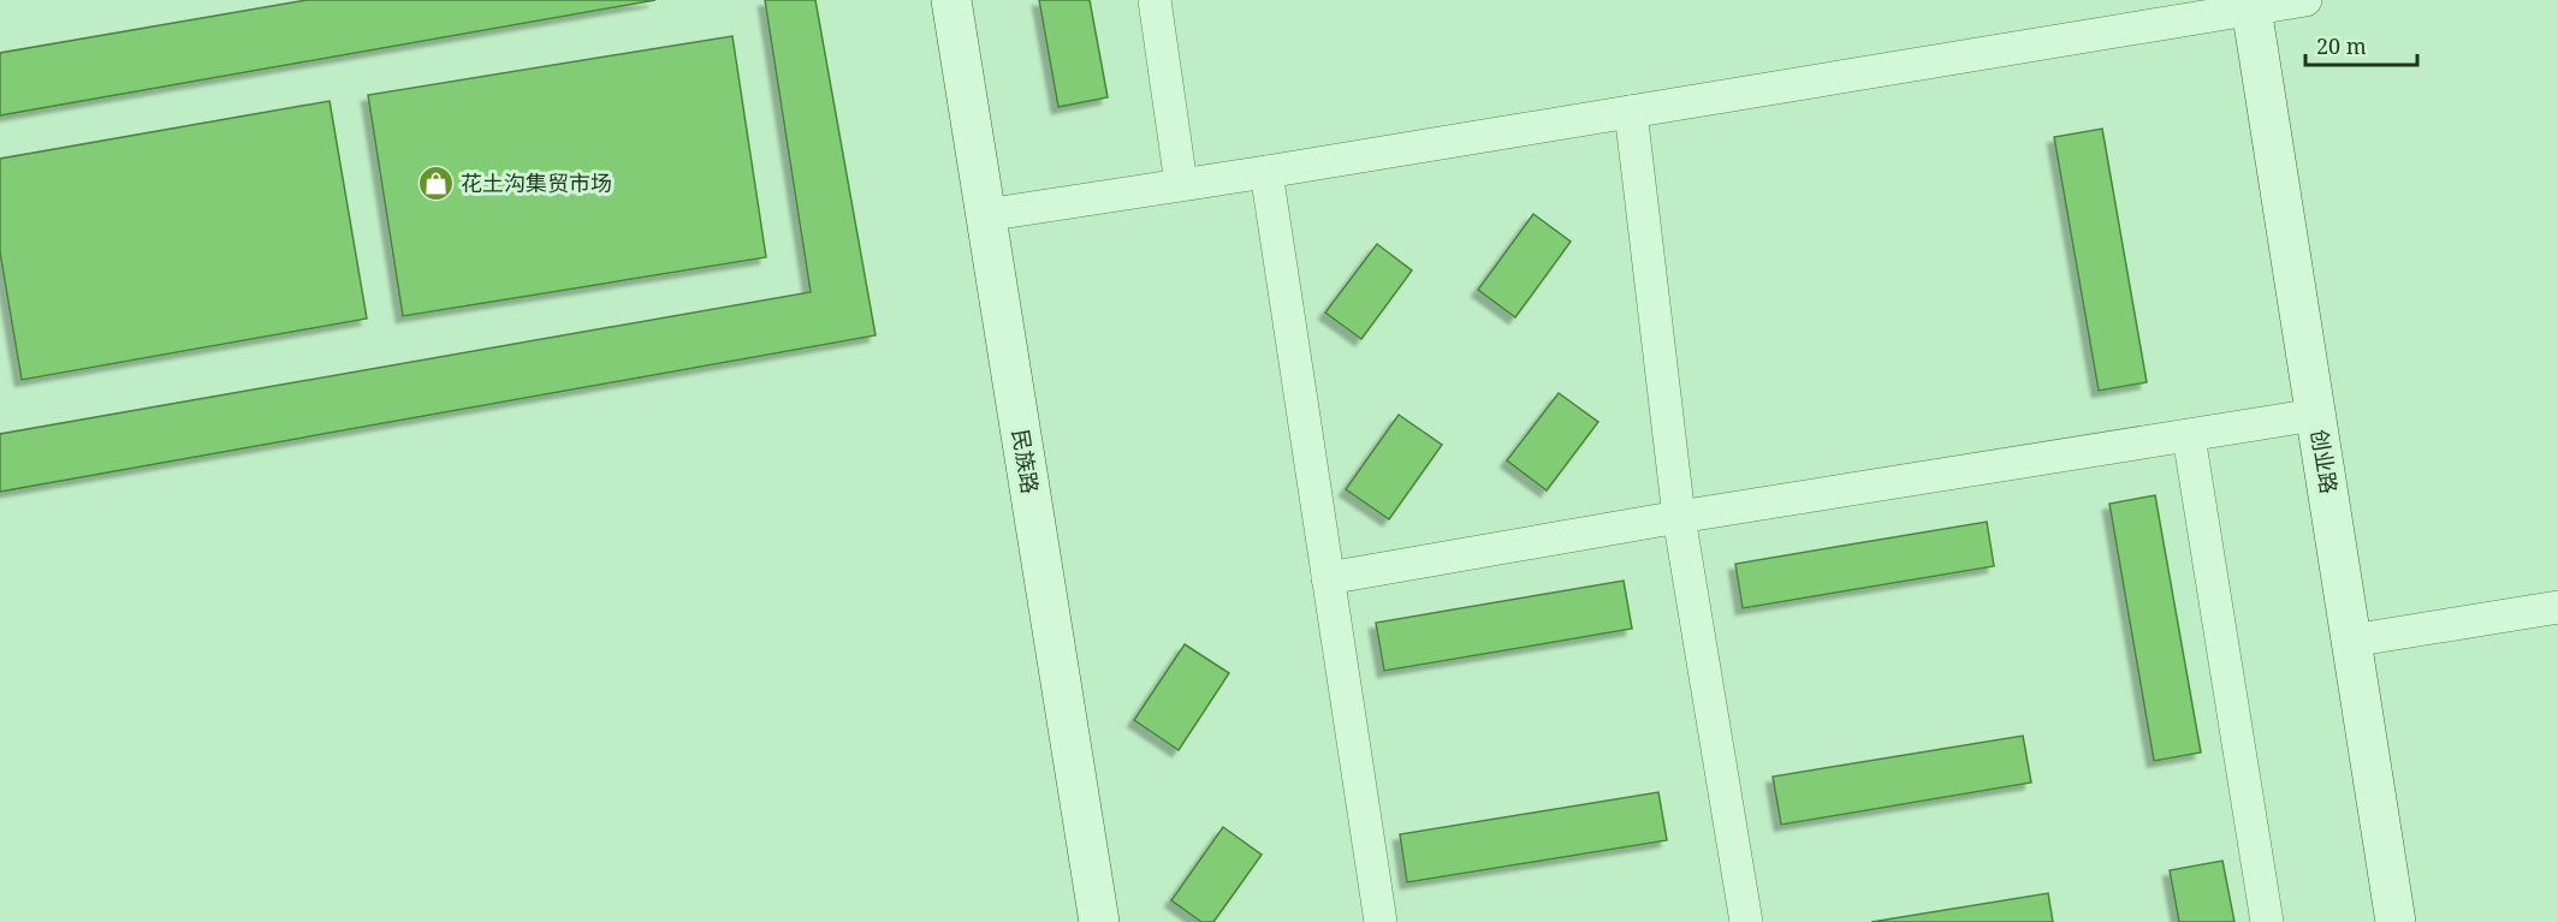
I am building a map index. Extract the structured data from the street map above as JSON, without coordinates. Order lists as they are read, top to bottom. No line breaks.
{"streets":{"street":["民族路","创业路"]},"places":{"shop":["花土沟集贸市场"]},"scale_bar":"20 m"}
